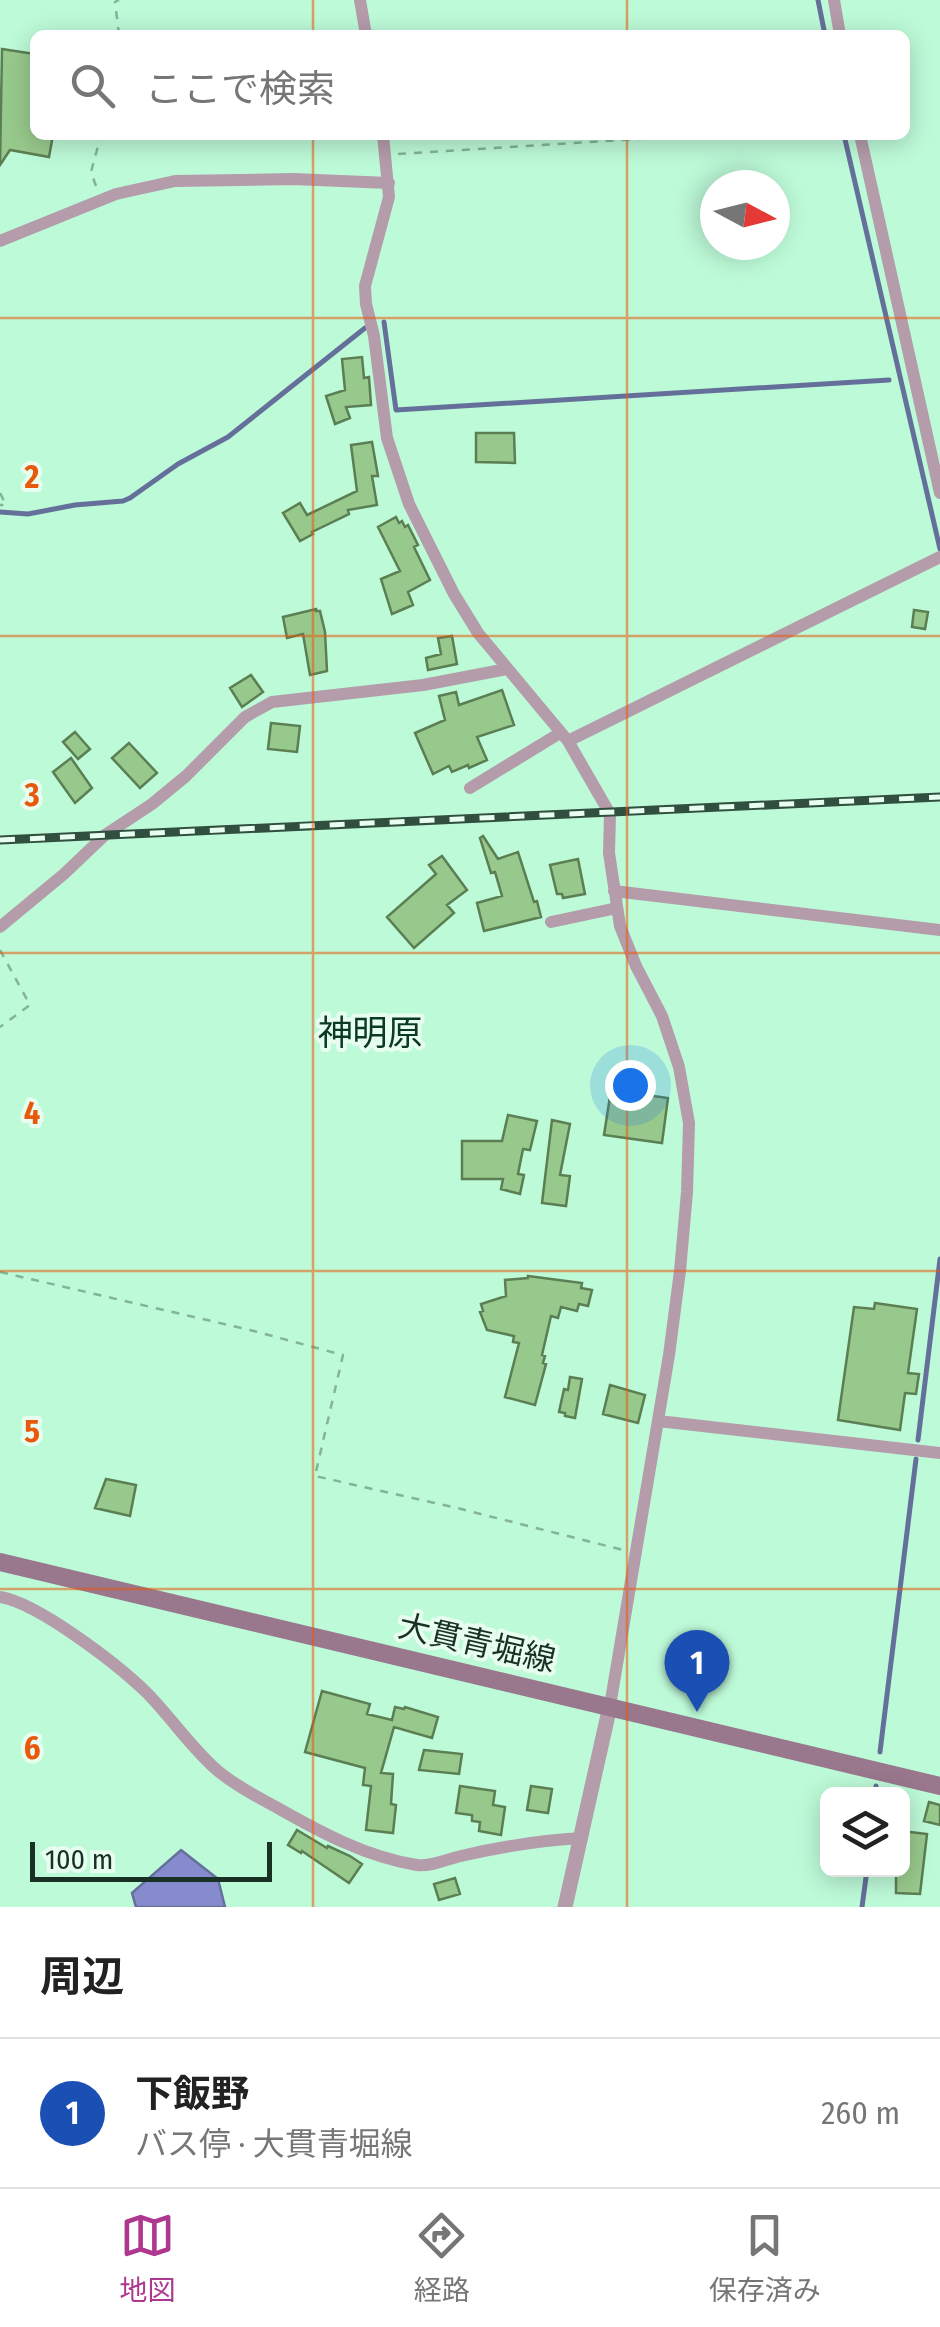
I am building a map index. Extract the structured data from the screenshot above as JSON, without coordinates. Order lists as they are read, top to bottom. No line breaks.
{"streets":{"main road":["大貫青堀線"]},"districts":["神明原"],"scale_bar":"100 m","north":"right","page":{"search":"ここで検索","pins":"1","scale":"100 m","heading":"周辺","list":[{"mark":"1","name":"下飯野","note":"バス停 · 大貫青堀線","value":"260 m"}],"nav":["地図","経路","保存済み"]},"grid":{"rows":["2","3","4","5","6"]}}
